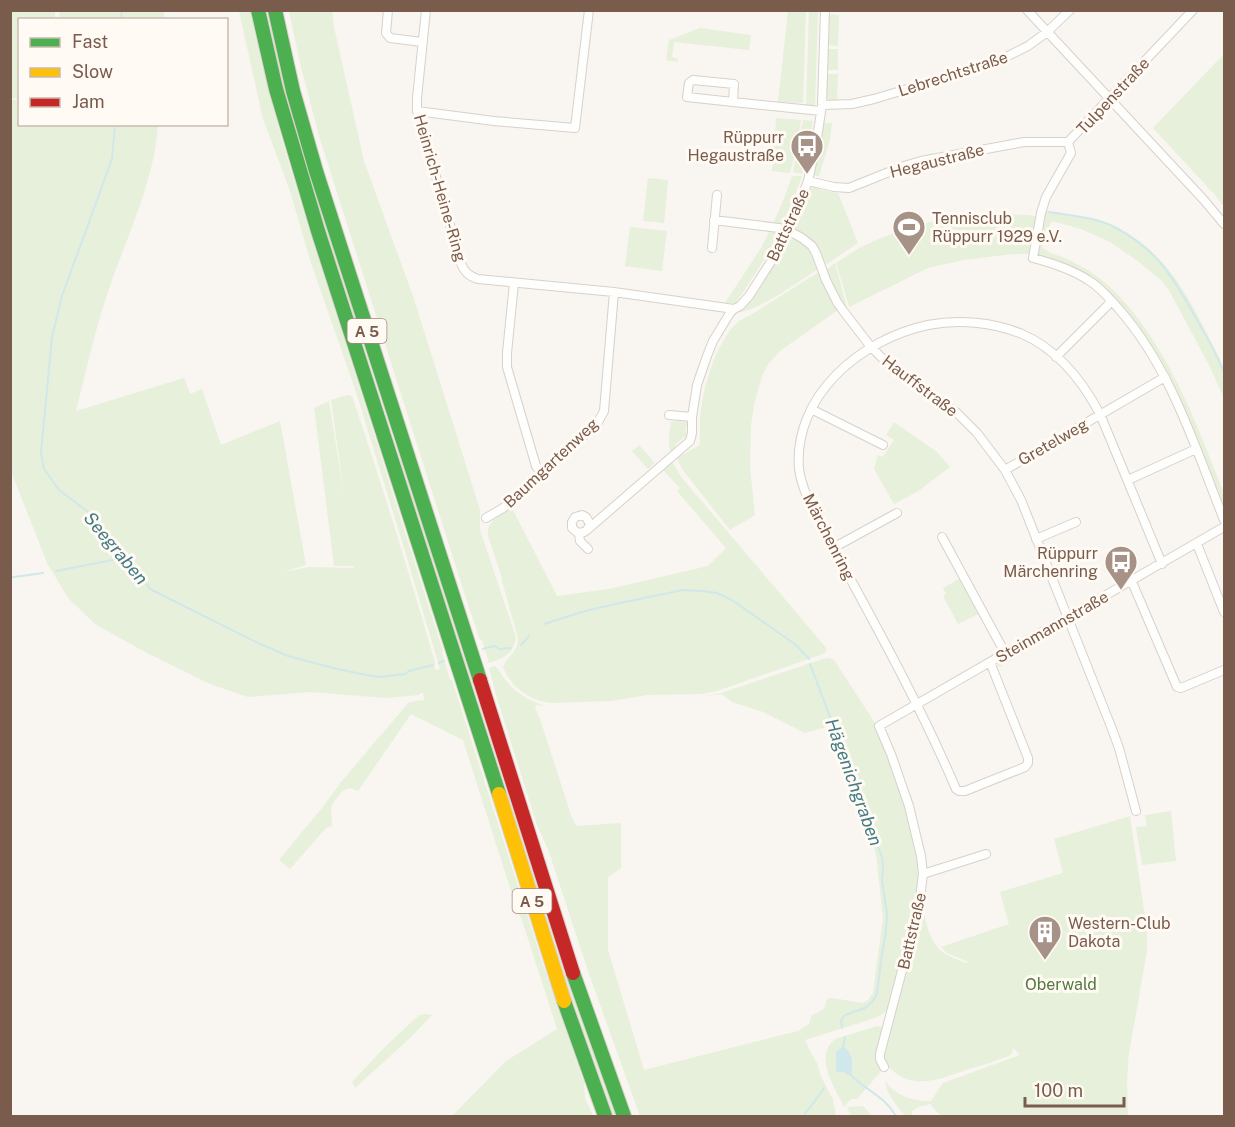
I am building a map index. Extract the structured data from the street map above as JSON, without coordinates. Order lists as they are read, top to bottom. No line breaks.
{"streets":{"highway":["A 5"],"street":["Lebrechtstraße","Tulpenstraße","Hegaustraße","Heinrich-Heine-Ring","Battstraße","Hauffstraße","Gretelweg","Baumgartenweg","Märchenring","Steinmannstraße"]},"crossings":[["Lebrechtstraße","Battstraße"],["Tulpenstraße","Hegaustraße"],["Hegaustraße","Battstraße"],["Heinrich-Heine-Ring","Battstraße"],["Heinrich-Heine-Ring","Baumgartenweg"],["Battstraße","Hauffstraße"],["Battstraße","Steinmannstraße"],["Hauffstraße","Gretelweg"],["Hauffstraße","Märchenring"],["Hauffstraße","Steinmannstraße"],["Gretelweg","Märchenring"],["Märchenring","Steinmannstraße"]],"water":["Seegraben","Hägenichgraben"],"parks":["Oberwald"],"places":{"bus stop":["Rüppurr Hegaustraße","Rüppurr Märchenring"],"sports":["Tennisclub Rüppurr 1929 e.V."],"building":["Western-Club Dakota"]},"legend":["Fast","Slow","Jam"],"scale_bar":"100 m"}
